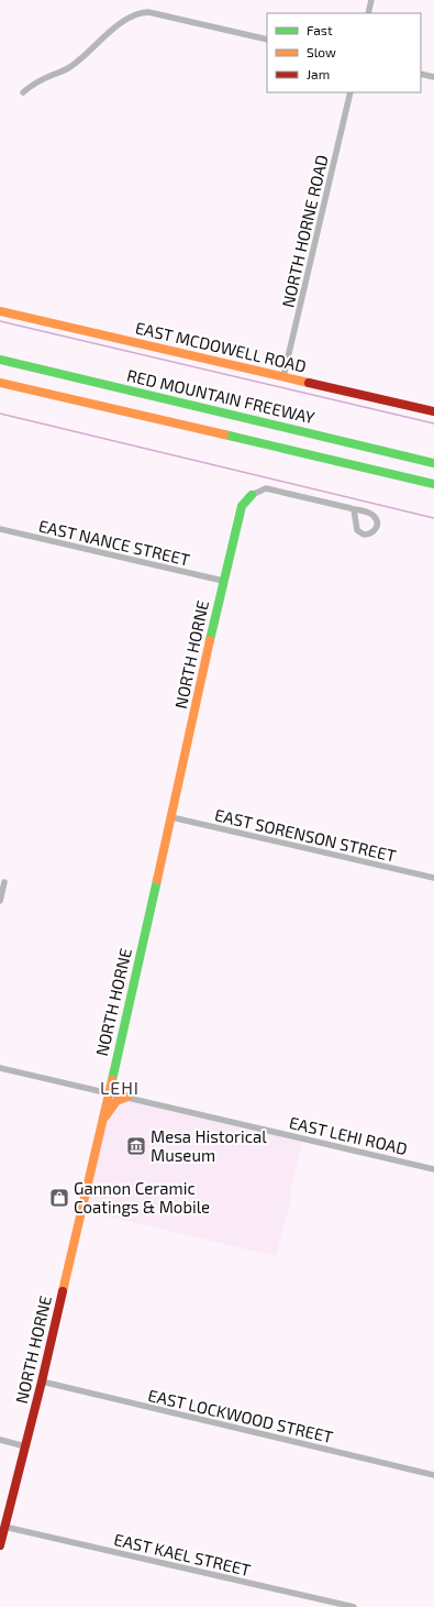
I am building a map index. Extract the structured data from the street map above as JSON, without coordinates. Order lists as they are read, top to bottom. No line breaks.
{"streets":{"main road":["EAST MCDOWELL ROAD","RED MOUNTAIN FREEWAY","NORTH HORNE"],"street":["NORTH HORNE ROAD","EAST NANCE STREET","EAST SORENSON STREET","EAST LEHI ROAD","EAST LOCKWOOD STREET","EAST KAEL STREET"]},"crossings":[["NORTH HORNE ROAD","EAST MCDOWELL ROAD"],["EAST NANCE STREET","NORTH HORNE"],["NORTH HORNE","EAST SORENSON STREET"],["NORTH HORNE","EAST LEHI ROAD"],["NORTH HORNE","EAST LOCKWOOD STREET"],["NORTH HORNE","EAST KAEL STREET"]],"districts":["LEHI"],"places":{"museum":["Mesa Historical Museum"],"shop":["Gannon Ceramic Coatings & Mobile"]},"legend":["Fast","Slow","Jam"]}
